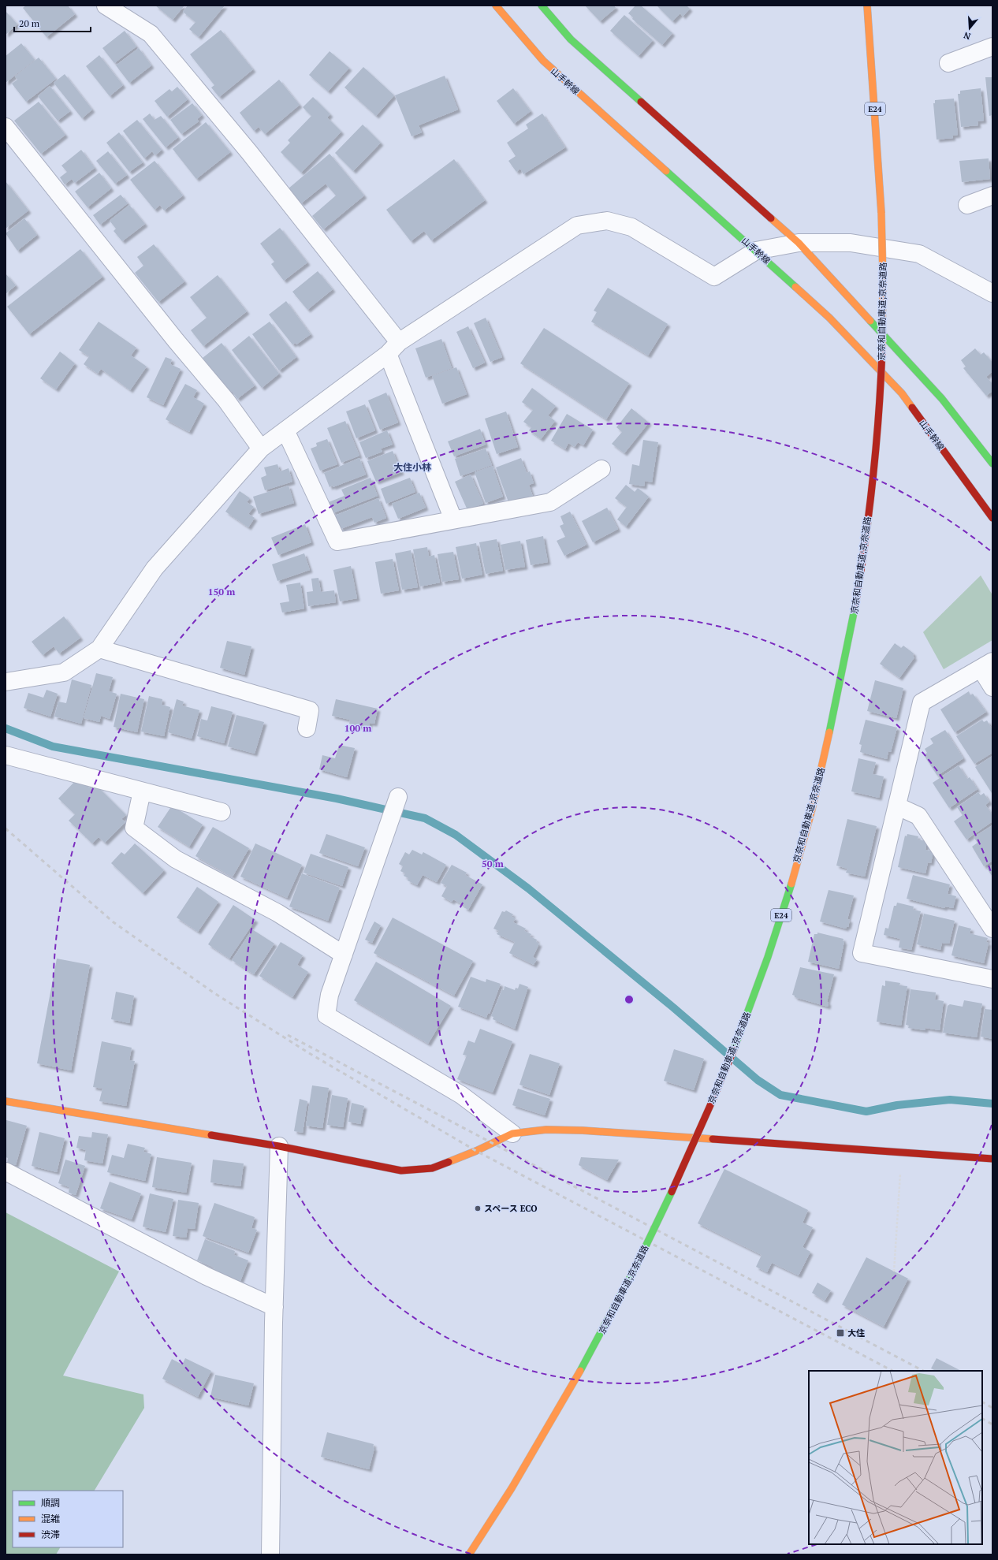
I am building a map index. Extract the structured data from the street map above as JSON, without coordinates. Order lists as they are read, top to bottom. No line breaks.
{"streets":{"main road":["山手幹線","E24","京奈和自動車道;京奈道路"]},"districts":["大住小林"],"places":{"other":["スペース ECO"],"transit":["大住"]},"legend":["順調","混雑","渋滞"],"scale_bar":"20 m","north":"bottom","rings":["150 m","100 m","50 m"]}
